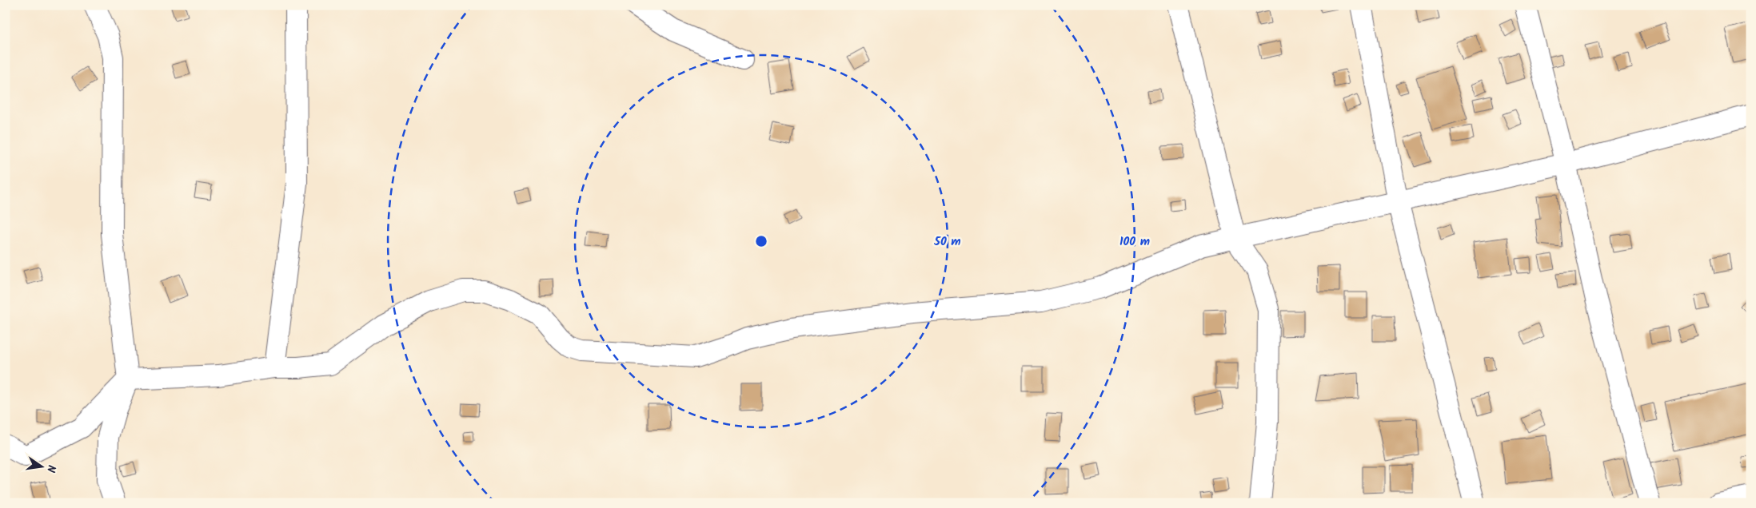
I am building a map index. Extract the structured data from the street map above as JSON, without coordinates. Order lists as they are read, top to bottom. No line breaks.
{"north":"right","rings":["50 m","100 m"]}
